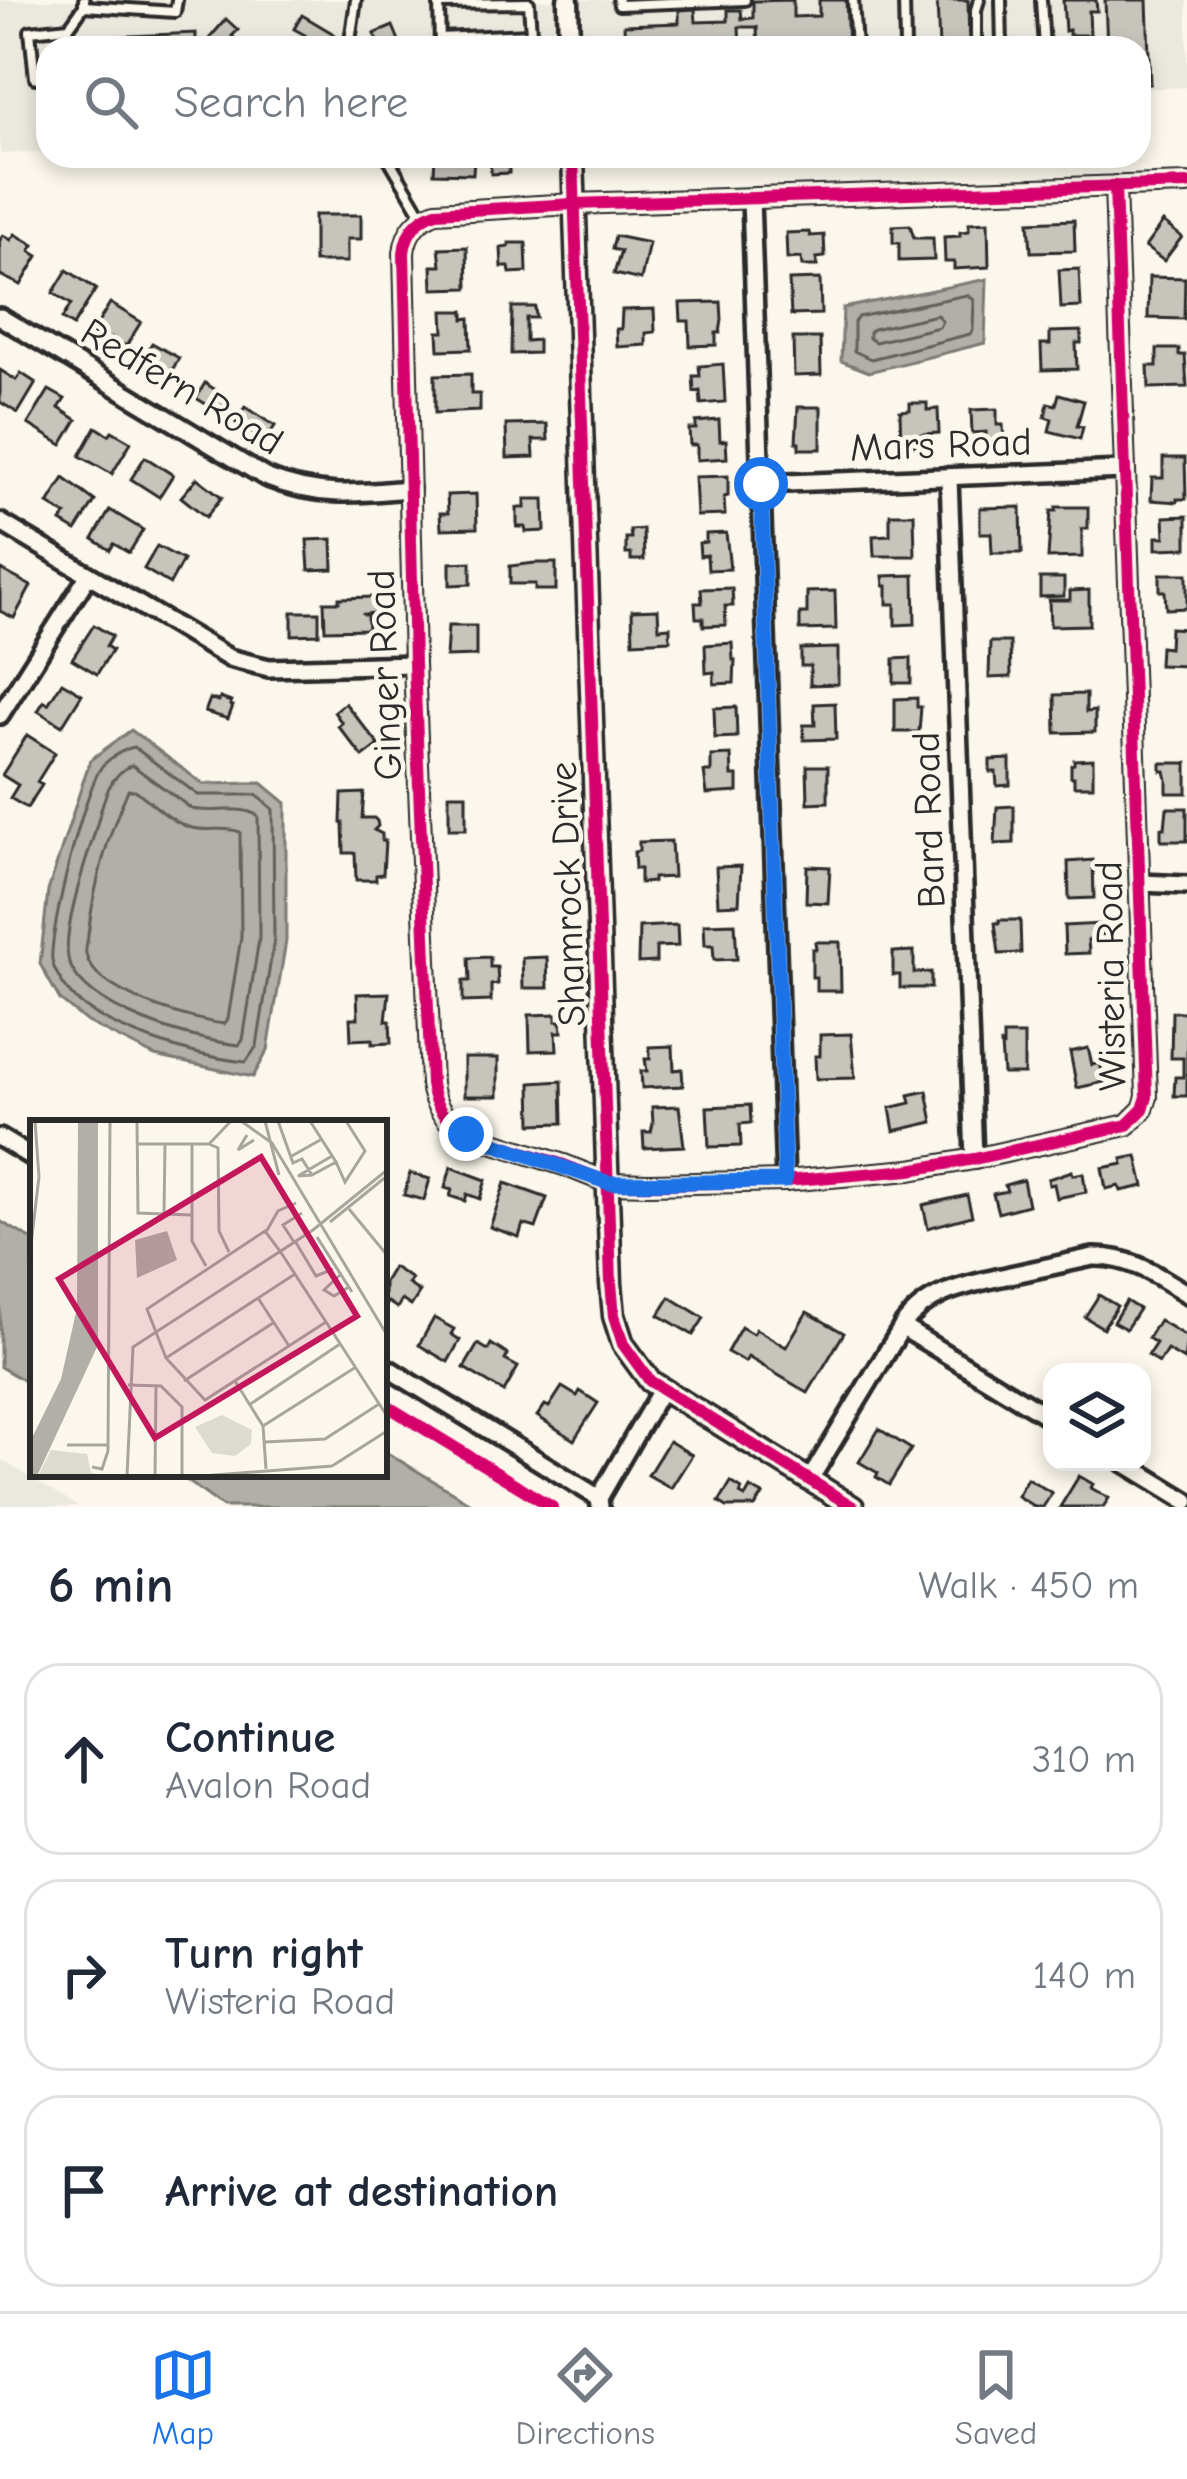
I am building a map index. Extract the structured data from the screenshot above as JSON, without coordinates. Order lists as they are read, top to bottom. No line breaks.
{"streets":{"street":["Redfern Road","Mars Road","Ginger Road","Bard Road","Shamrock Drive","Wisteria Road"]},"crossings":[["Redfern Road","Ginger Road"],["Mars Road","Bard Road"],["Mars Road","Wisteria Road"],["Ginger Road","Wisteria Road"],["Bard Road","Wisteria Road"],["Shamrock Drive","Wisteria Road"]],"page":{"search":"Search here","heading":["6 min","Walk · 450 m"],"list":[["Continue","Avalon Road","310 m"],["Turn right","Wisteria Road","140 m"],"Arrive at destination"],"nav":["Map","Directions","Saved"]}}
